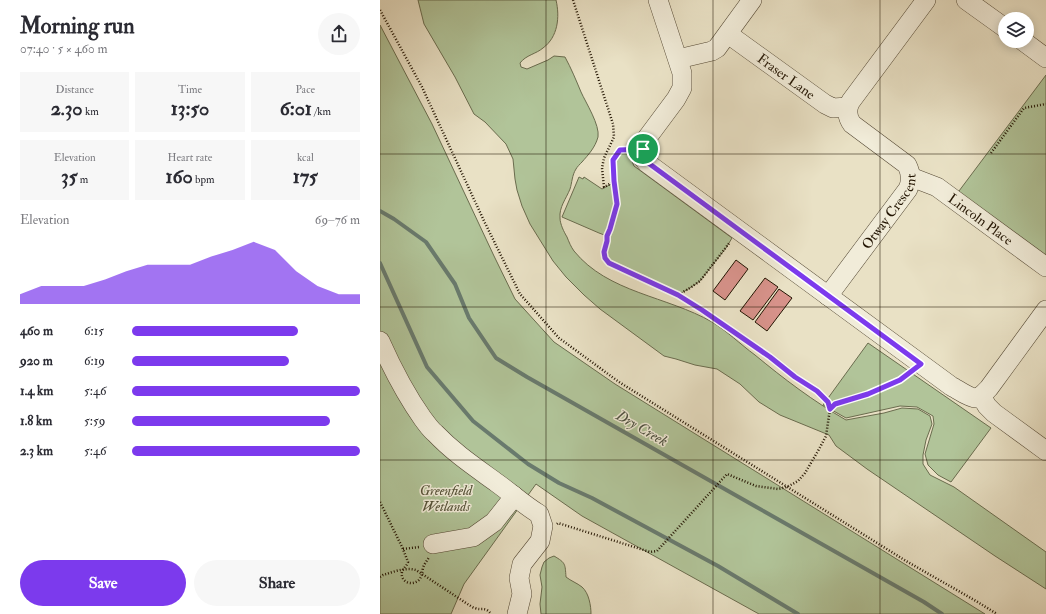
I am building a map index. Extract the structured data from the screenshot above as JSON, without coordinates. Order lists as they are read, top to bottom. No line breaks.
{"streets":{"street":["Fraser Lane","Otway Crescent","Lincoln Place"]},"crossings":[["Fraser Lane","Otway Crescent"],["Otway Crescent","Lincoln Place"]],"water":["Dry Creek"],"parks":["Greenfield Wetlands"],"page":{"heading":["Morning run","07:40 · 5 × 460 m"],"stats":[["Distance","2.30 km"],["Time","13:50"],["Pace","6:01 /km"],["Elevation","35 m"],["Heart rate","160 bpm"],["kcal","175"]],"chart":["Elevation","69–76 m"],"list":[{"name":"460 m","note":"6:15"},{"name":"920 m","note":"6:19"},{"name":"1.4 km","note":"5:46"},{"name":"1.8 km","note":"5:59"},{"name":"2.3 km","note":"5:46"}],"buttons":["Save","Share"]}}
